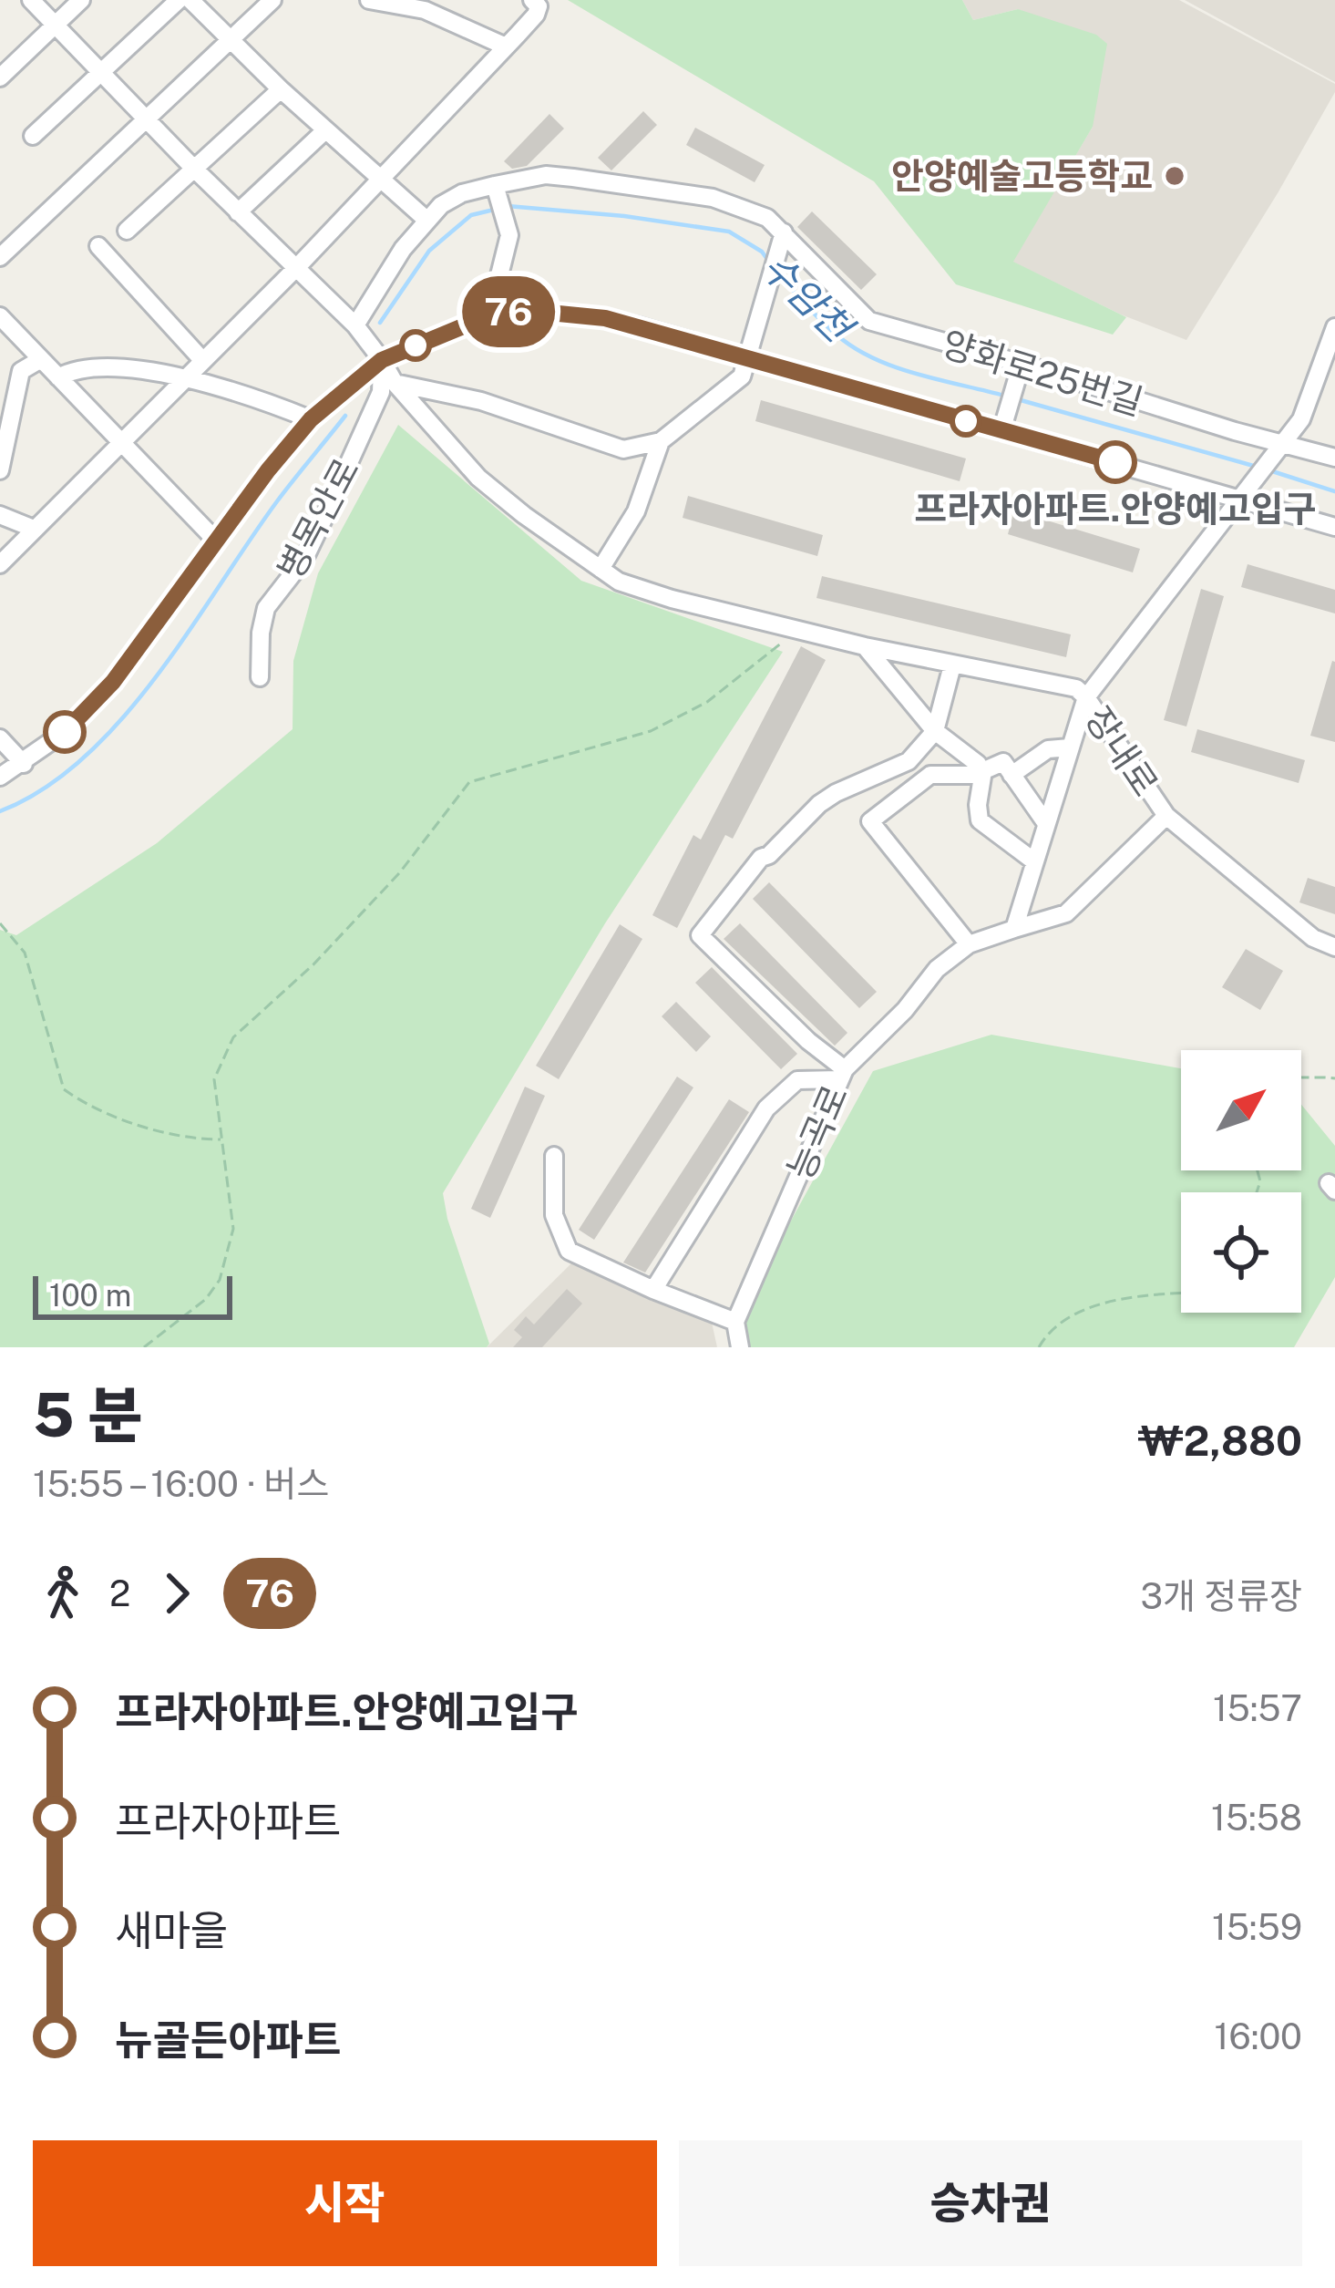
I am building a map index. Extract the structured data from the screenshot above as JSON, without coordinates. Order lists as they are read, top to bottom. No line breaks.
{"streets":{"street":["양화로25번길","병목안로","장내로","능곡로"]},"crossings":[["양화로25번길","장내로"],["병목안로","장내로"],["장내로","능곡로"]],"water":["수암천"],"places":["안양예술고등학교","프라자아파트.안양예고입구"],"lines":["bus line 76"],"scale_bar":"100 m","north":"top right","page":{"on_map":"76","scale":"100 m","heading":["5 분","15:55 – 16:00 · 버스","₩2,880"],"legs":["2","76","3개 정류장"],"list":[{"name":"프라자아파트.안양예고입구","value":"15:57"},{"name":"프라자아파트","value":"15:58"},{"name":"새마을","value":"15:59"},{"name":"뉴골든아파트","value":"16:00"}],"buttons":["시작","승차권"]}}
